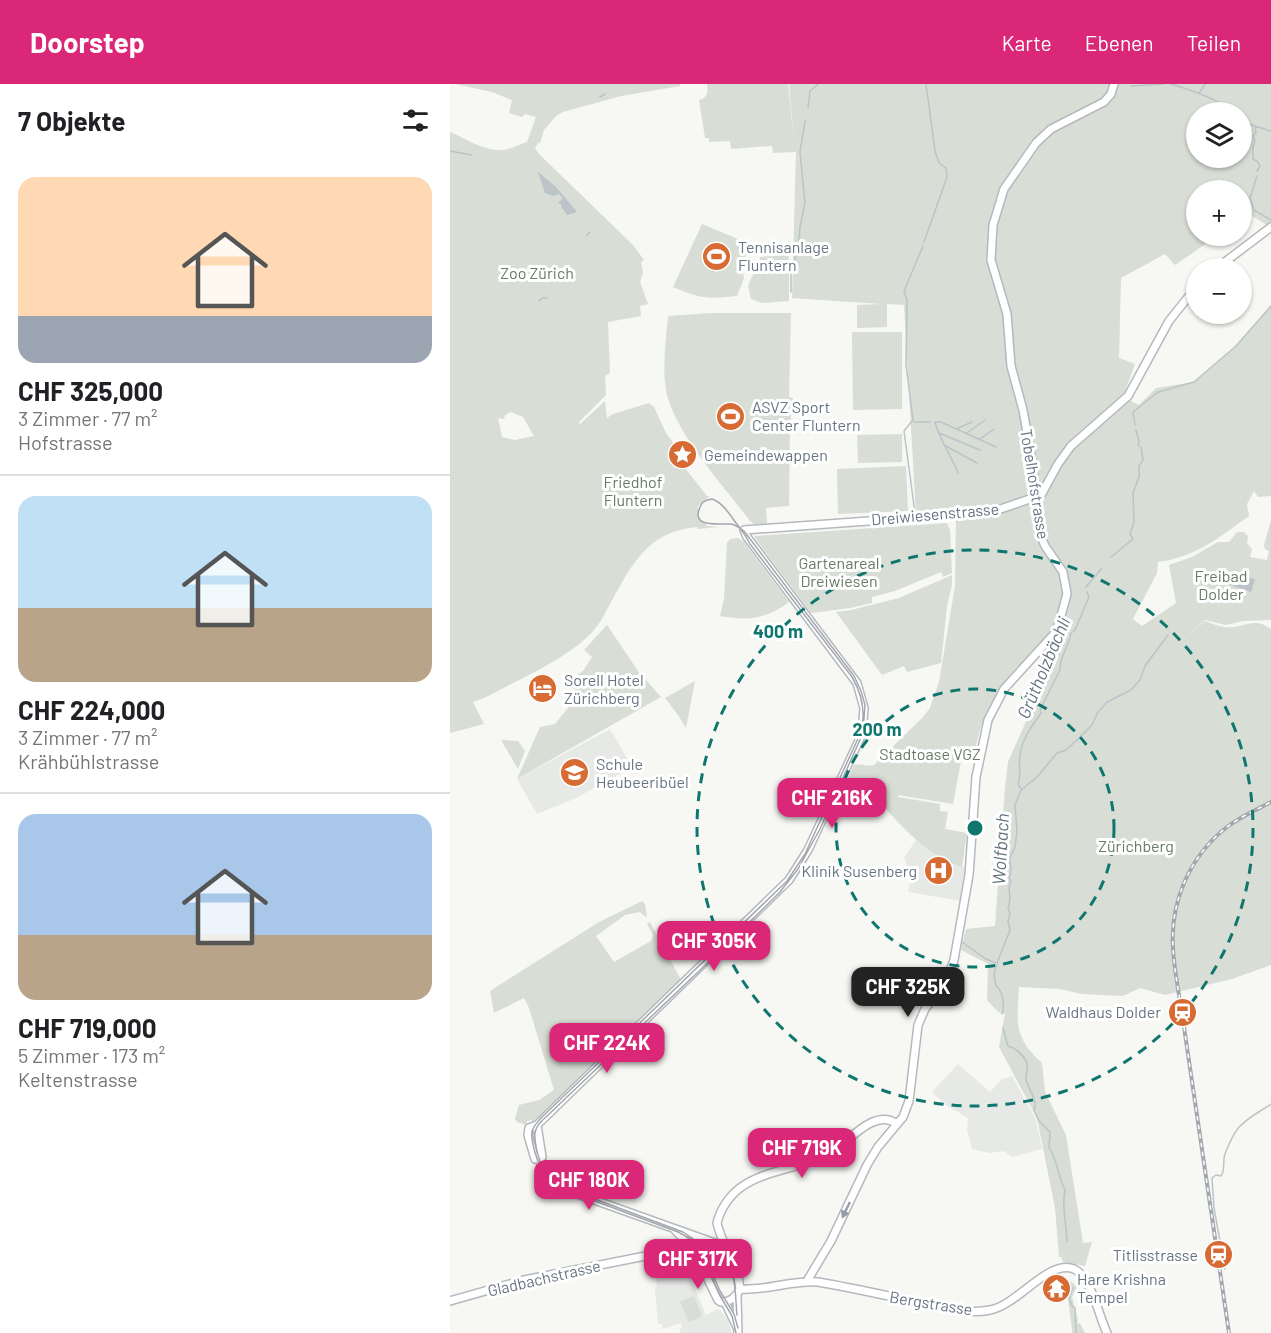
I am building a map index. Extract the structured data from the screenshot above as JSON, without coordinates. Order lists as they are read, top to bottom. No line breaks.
{"streets":{"street":["Tobelhofstrasse","Dreiwiesenstrasse","Gladbachstrasse","Bergstrasse"]},"crossings":[["Tobelhofstrasse","Dreiwiesenstrasse"]],"water":["Grütholzbächli","Wolfbach"],"parks":["Zoo Zürich","Friedhof Fluntern","Gartenareal Dreiwiesen","Freibad Dolder","Stadtoase VGZ","Zürichberg"],"places":{"sports":["Tennisanlage Fluntern","ASVZ Sport Center Fluntern"],"place":["Gemeindewappen"],"hotel":["Sorell Hotel Zürichberg"],"school or university":["Schule Heubeeribüel"],"hospital":["Klinik Susenberg"],"station":["Waldhaus Dolder","Titlisstrasse"],"temple":["Hare Krishna Tempel"]},"page":{"header":"Doorstep","nav":["Karte","Ebenen","Teilen"],"heading":"7 Objekte","map_buttons":["+","−"],"list":[{"name":"CHF 325,000","note":"3 Zimmer · 77 m² · Hofstrasse"},{"name":"CHF 224,000","note":"3 Zimmer · 77 m² · Krähbühlstrasse"},{"name":"CHF 719,000","note":"5 Zimmer · 173 m² · Keltenstrasse"}],"price":["CHF 216K","CHF 305K","CHF 325K","CHF 224K","CHF 719K","CHF 180K","CHF 317K"]},"rings":["400 m","200 m"]}
